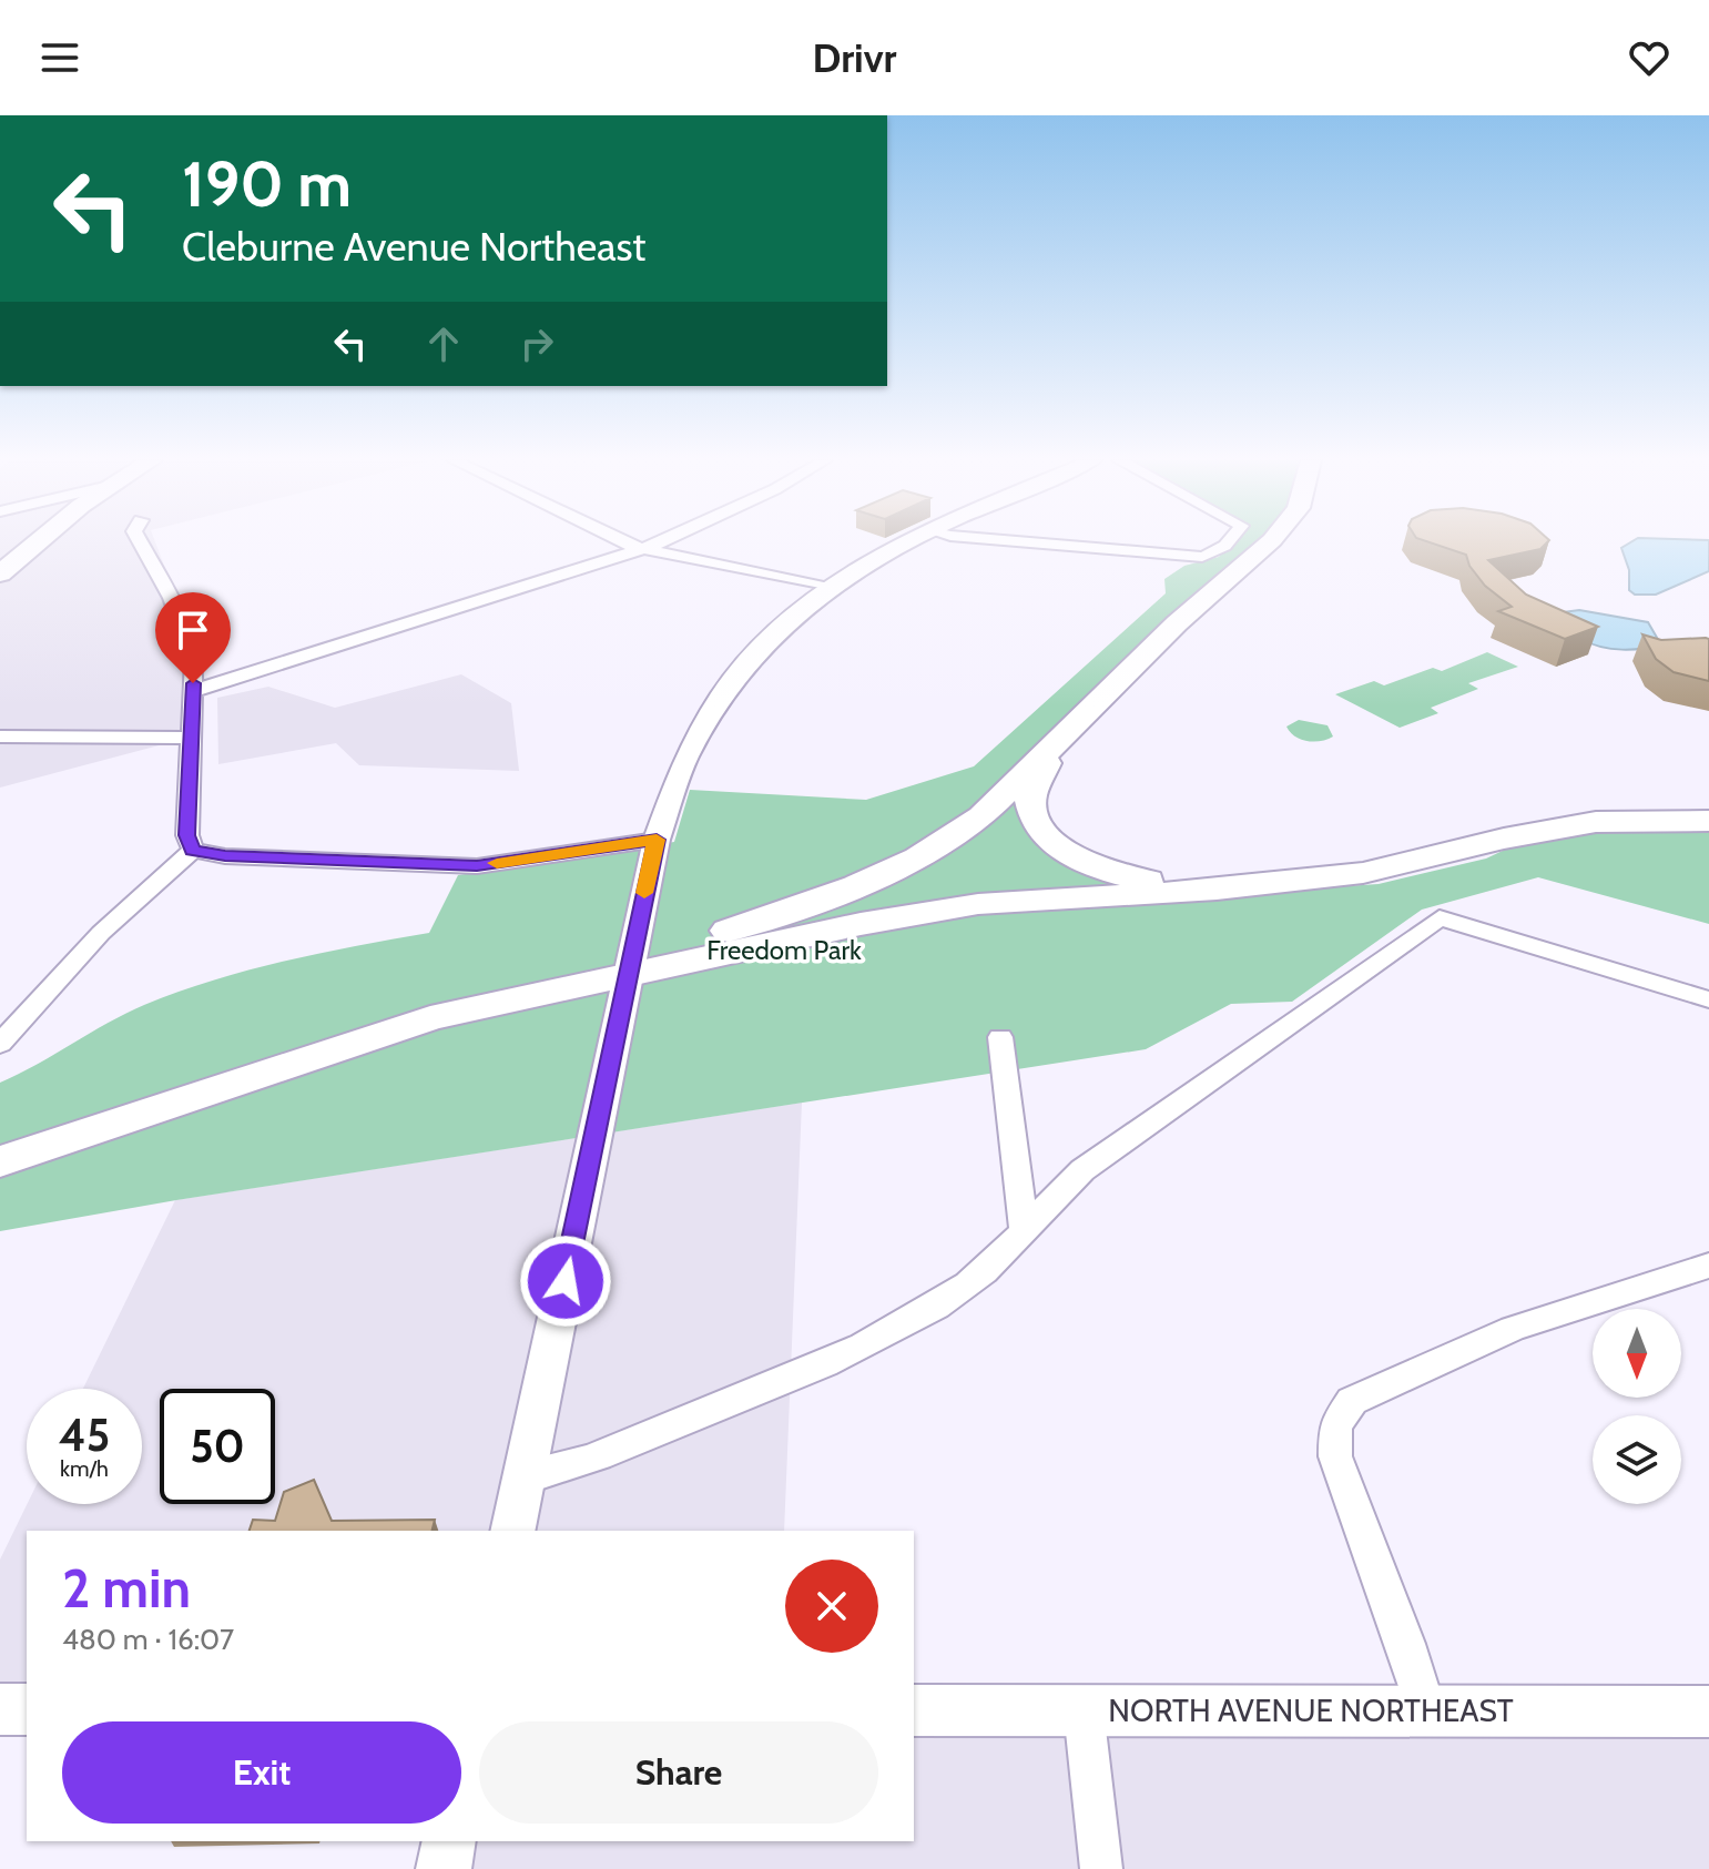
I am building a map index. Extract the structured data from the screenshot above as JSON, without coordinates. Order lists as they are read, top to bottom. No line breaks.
{"streets":{"main road":["NORTH AVENUE NORTHEAST"]},"parks":["Freedom Park"],"north":"bottom","page":{"header":"Drivr","turn":["190 m","Cleburne Avenue Northeast"],"speed":"45 km/h","limit":"50","heading":["2 min","480 m · 16:07"],"buttons":["Exit","Share"]}}
